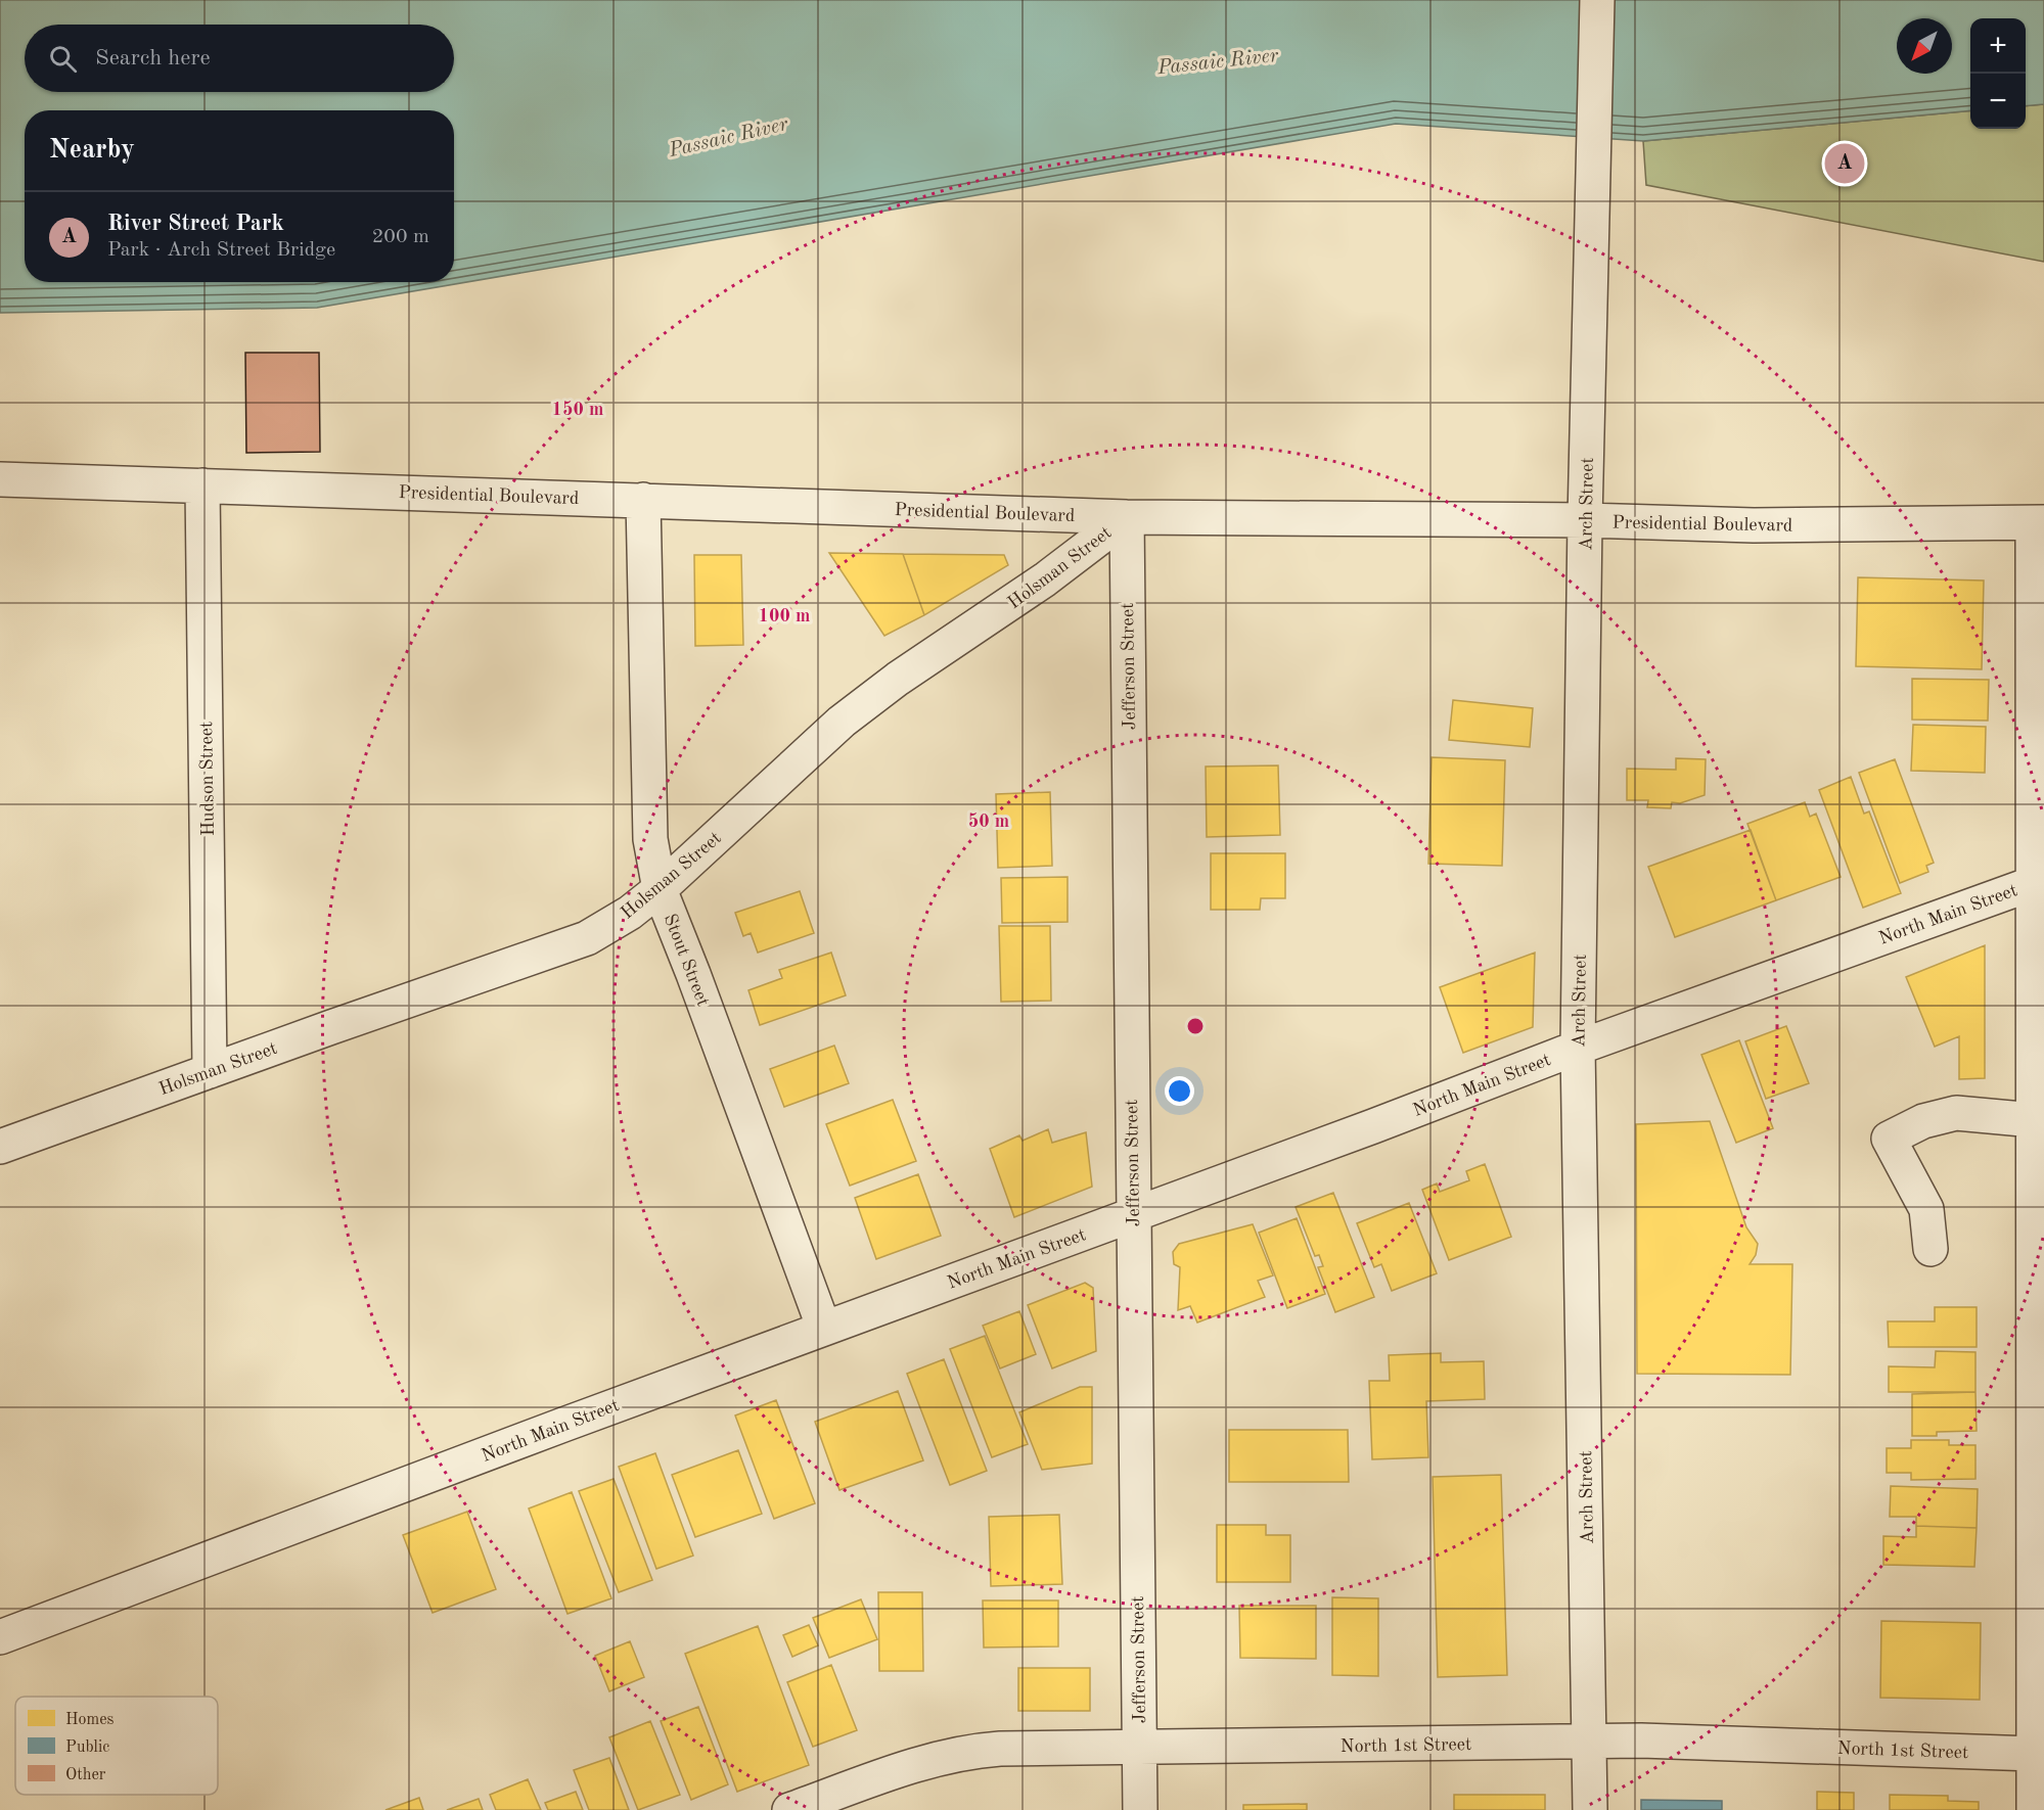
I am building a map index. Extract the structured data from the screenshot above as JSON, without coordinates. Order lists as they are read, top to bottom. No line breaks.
{"streets":{"street":["Presidential Boulevard","Arch Street","Holsman Street","Jefferson Street","Hudson Street","North Main Street","Stout Street","North 1st Street"]},"crossings":[["Presidential Boulevard","Arch Street"],["Presidential Boulevard","Holsman Street"],["Presidential Boulevard","Jefferson Street"],["Presidential Boulevard","Hudson Street"],["Presidential Boulevard","Stout Street"],["Arch Street","North Main Street"],["Arch Street","North 1st Street"],["Holsman Street","Jefferson Street"],["Holsman Street","Hudson Street"],["Holsman Street","Stout Street"],["Jefferson Street","North Main Street"],["Jefferson Street","North 1st Street"],["North Main Street","Stout Street"]],"water":["Passaic River"],"legend":["Homes","Public","Other"],"north":"bottom left","page":{"map_buttons":["+","−"],"search":"Search here","heading":"Nearby","pins":"A","list":[{"mark":"A","name":"River Street Park","note":"Park · Arch Street Bridge","value":"200 m"}]},"rings":["150 m","100 m","50 m"]}
